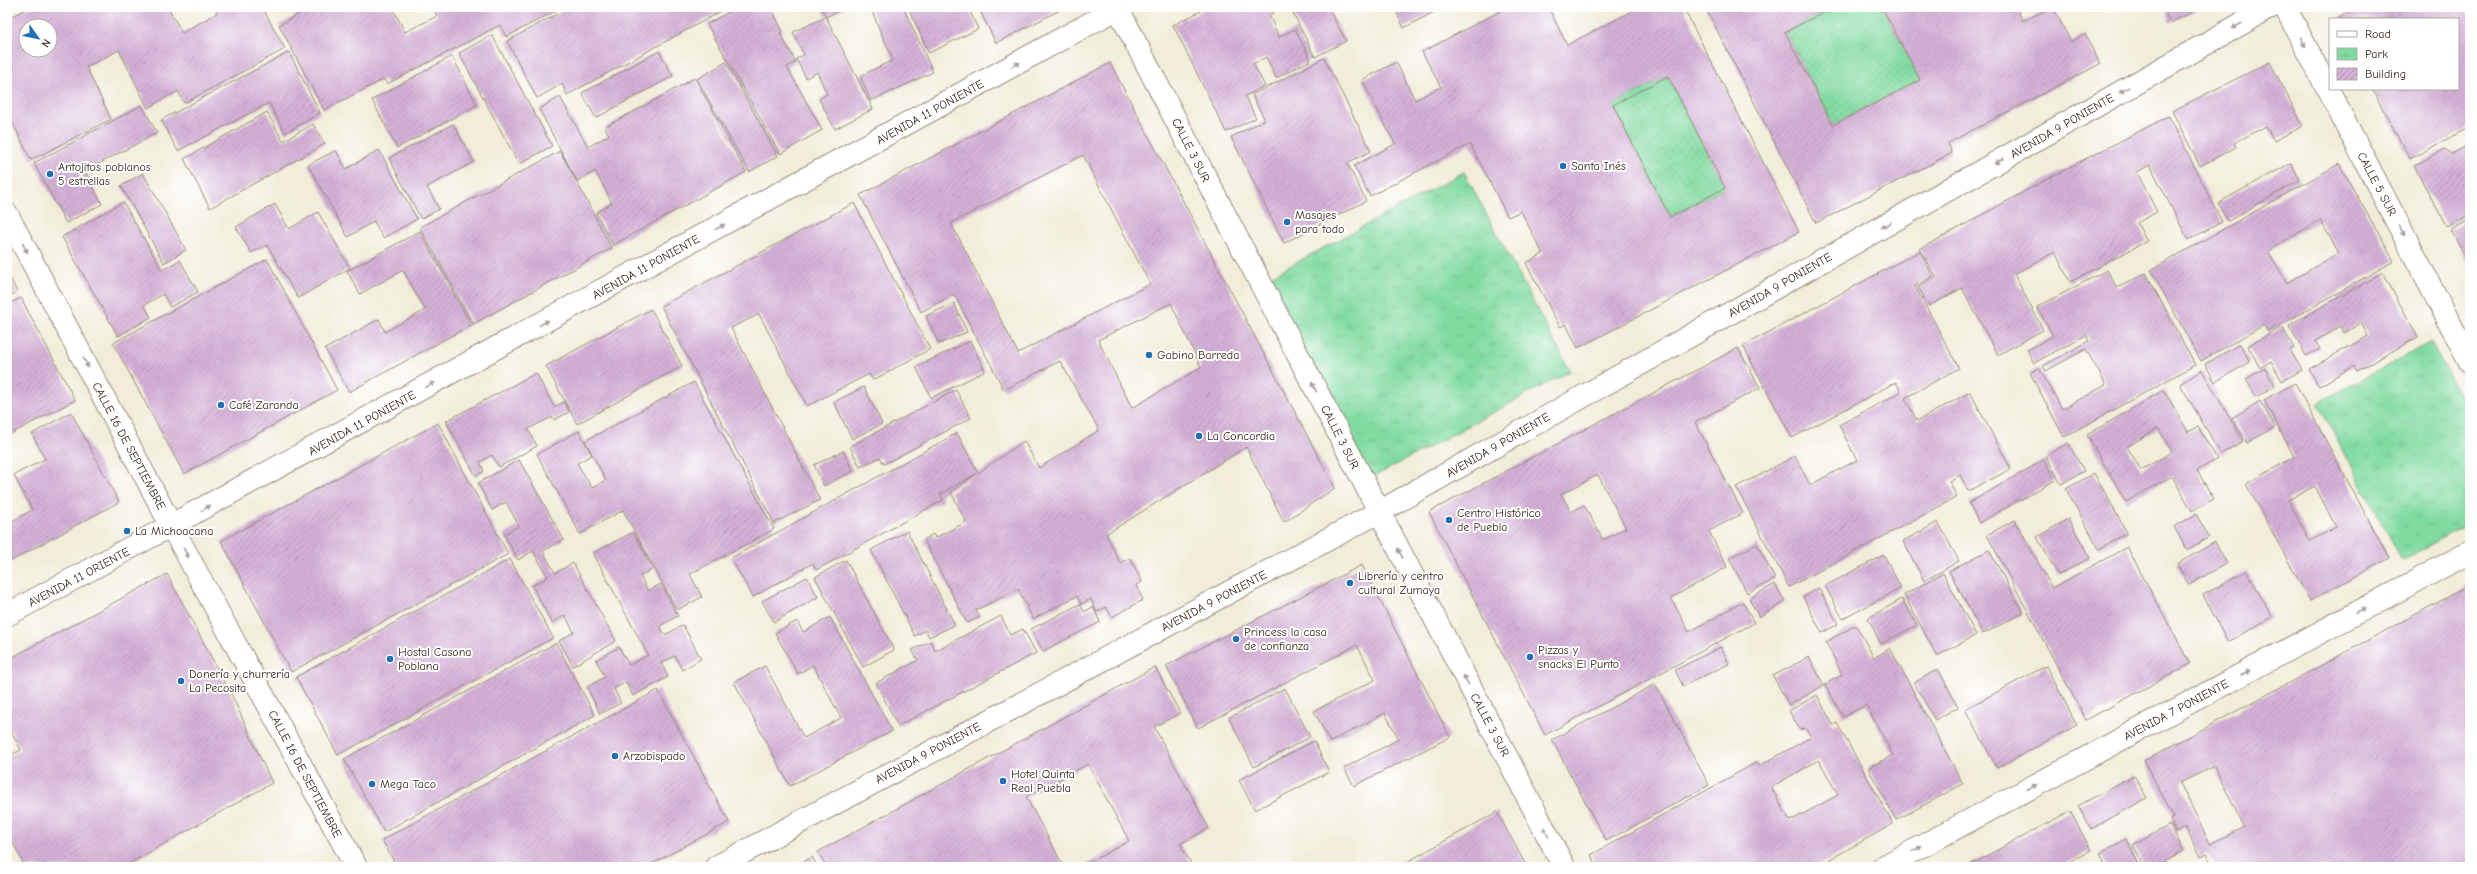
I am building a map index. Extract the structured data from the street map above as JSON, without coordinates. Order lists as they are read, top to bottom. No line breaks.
{"streets":{"street":["AVENIDA 11 PONIENTE","AVENIDA 9 PONIENTE","CALLE 3 SUR","CALLE 5 SUR","CALLE 16 DE SEPTIEMBRE","AVENIDA 11 ORIENTE","AVENIDA 7 PONIENTE"]},"crossings":[["AVENIDA 11 PONIENTE","CALLE 3 SUR"],["AVENIDA 11 PONIENTE","CALLE 16 DE SEPTIEMBRE"],["AVENIDA 11 PONIENTE","AVENIDA 11 ORIENTE"],["AVENIDA 9 PONIENTE","CALLE 3 SUR"],["CALLE 16 DE SEPTIEMBRE","AVENIDA 11 ORIENTE"]],"one_way":["AVENIDA 11 PONIENTE","AVENIDA 9 PONIENTE","CALLE 3 SUR","CALLE 5 SUR","CALLE 16 DE SEPTIEMBRE","AVENIDA 7 PONIENTE"],"places":["Santa Inés","Antojitos poblanos 5 estrellas","Masajes para todo","Gabino Barreda","Café Zaranda","La Concordia","Centro Histórico de Puebla","La Michoacana","Librería y centro cultural Zumaya","Princess la casa de confianza","Pizzas y snacks El Punto","Hostal Casona Poblana","Donería y churrería La Pecosita","Arzobispado","Hotel Quinta Real Puebla","Mega Taco"],"legend":["Road","Park","Building"],"north":"bottom right"}
